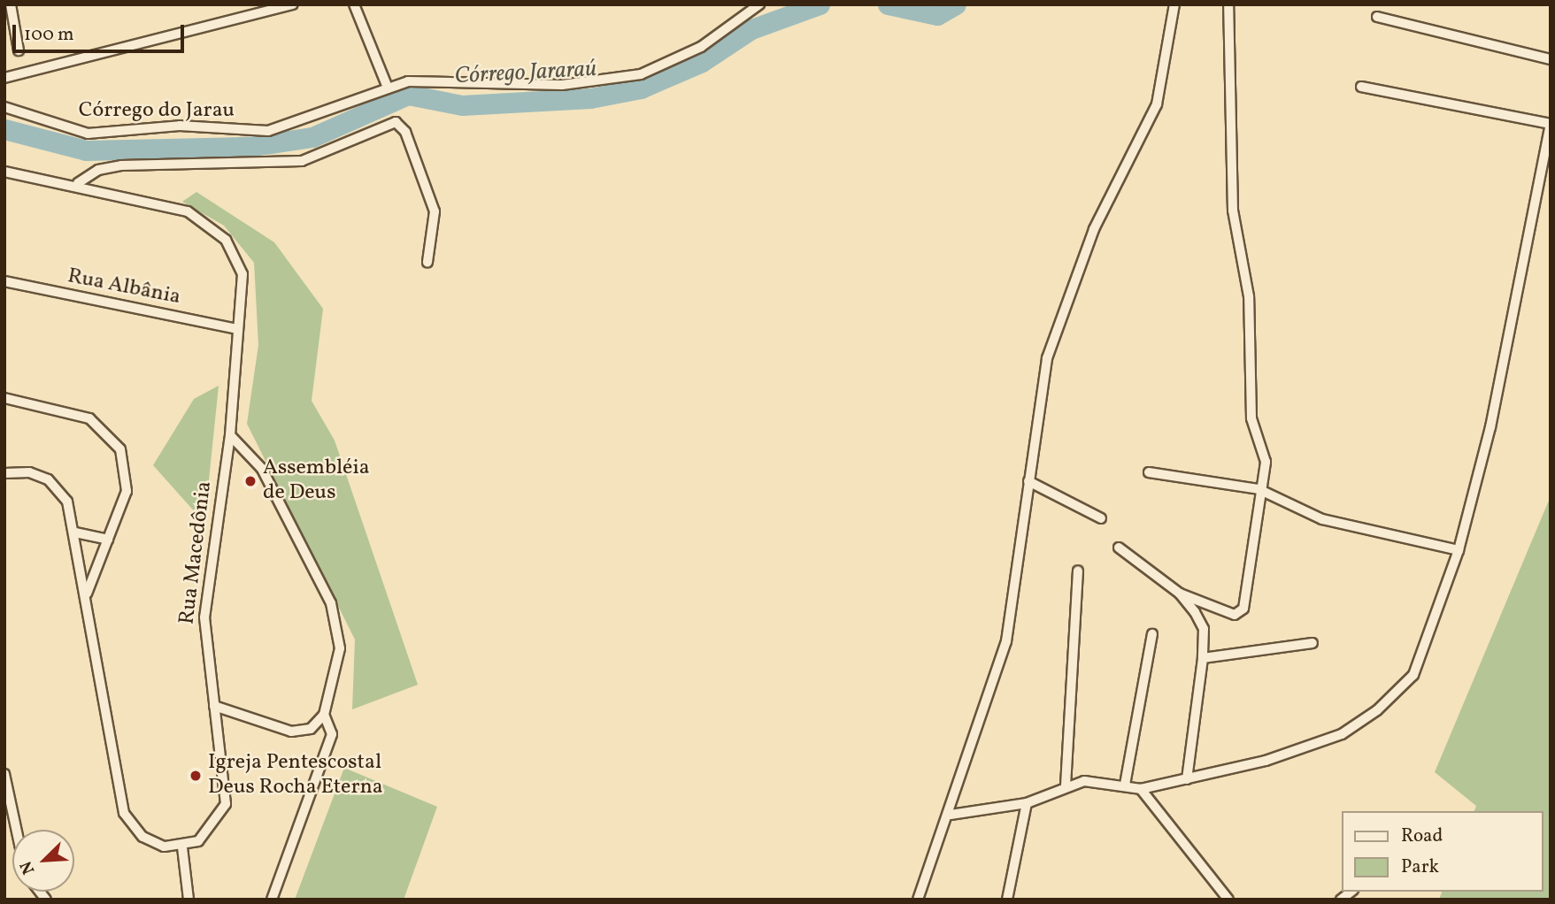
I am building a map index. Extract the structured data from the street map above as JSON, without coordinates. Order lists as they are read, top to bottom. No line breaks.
{"streets":{"street":["Córrego do Jarau","Rua Albânia","Rua Macedônia"]},"crossings":[["Rua Albânia","Rua Macedônia"]],"water":["Córrego Jararaú"],"places":["Assembléia de Deus","Igreja Pentescostal Deus Rocha Eterna"],"legend":["Road","Park"],"scale_bar":"100 m","north":"bottom left"}
